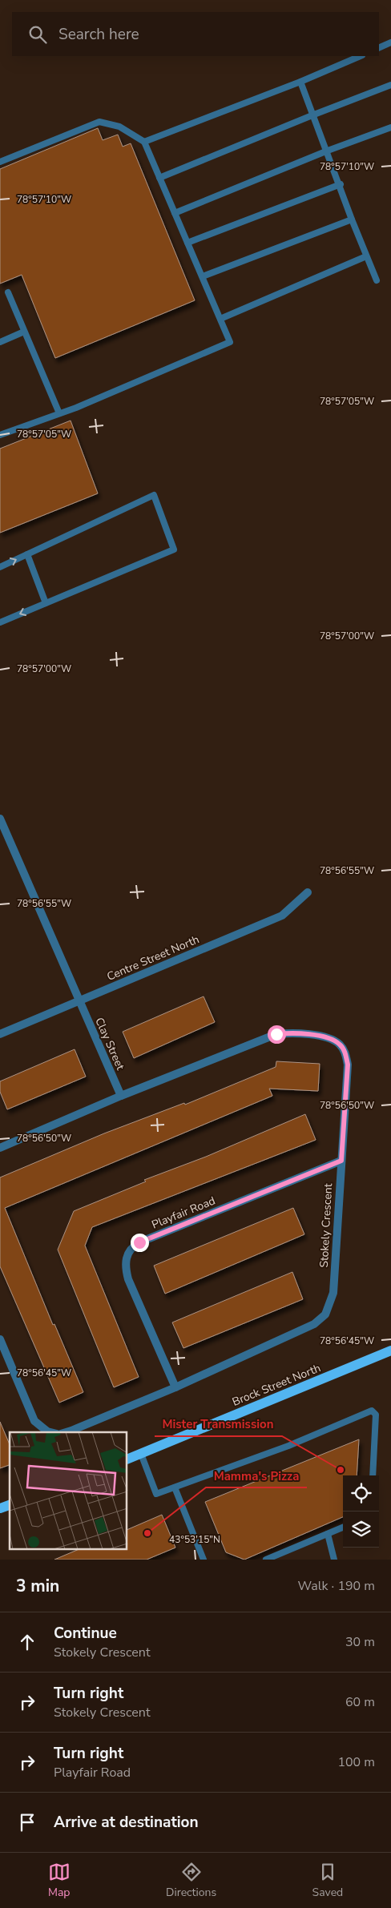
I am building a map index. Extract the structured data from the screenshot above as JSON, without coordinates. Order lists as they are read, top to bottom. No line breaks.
{"streets":{"main road":["Brock Street North"],"street":["Centre Street North","Clay Street","Playfair Road","Stokely Crescent"]},"crossings":[["Centre Street North","Clay Street"],["Clay Street","Stokely Crescent"],["Playfair Road","Stokely Crescent"]],"places":["Mister Transmission","Mamma's Pizza"],"page":{"search":"Search here","heading":["3 min","Walk · 190 m"],"list":[["Continue","Stokely Crescent","30 m"],["Turn right","Stokely Crescent","60 m"],["Turn right","Playfair Road","100 m"],"Arrive at destination"],"nav":["Map","Directions","Saved"]},"coordinates":["78°57'10\"W","78°57'05\"W","78°57'00\"W","78°56'55\"W","78°56'50\"W","78°56'45\"W","43°53'15\"N"]}
